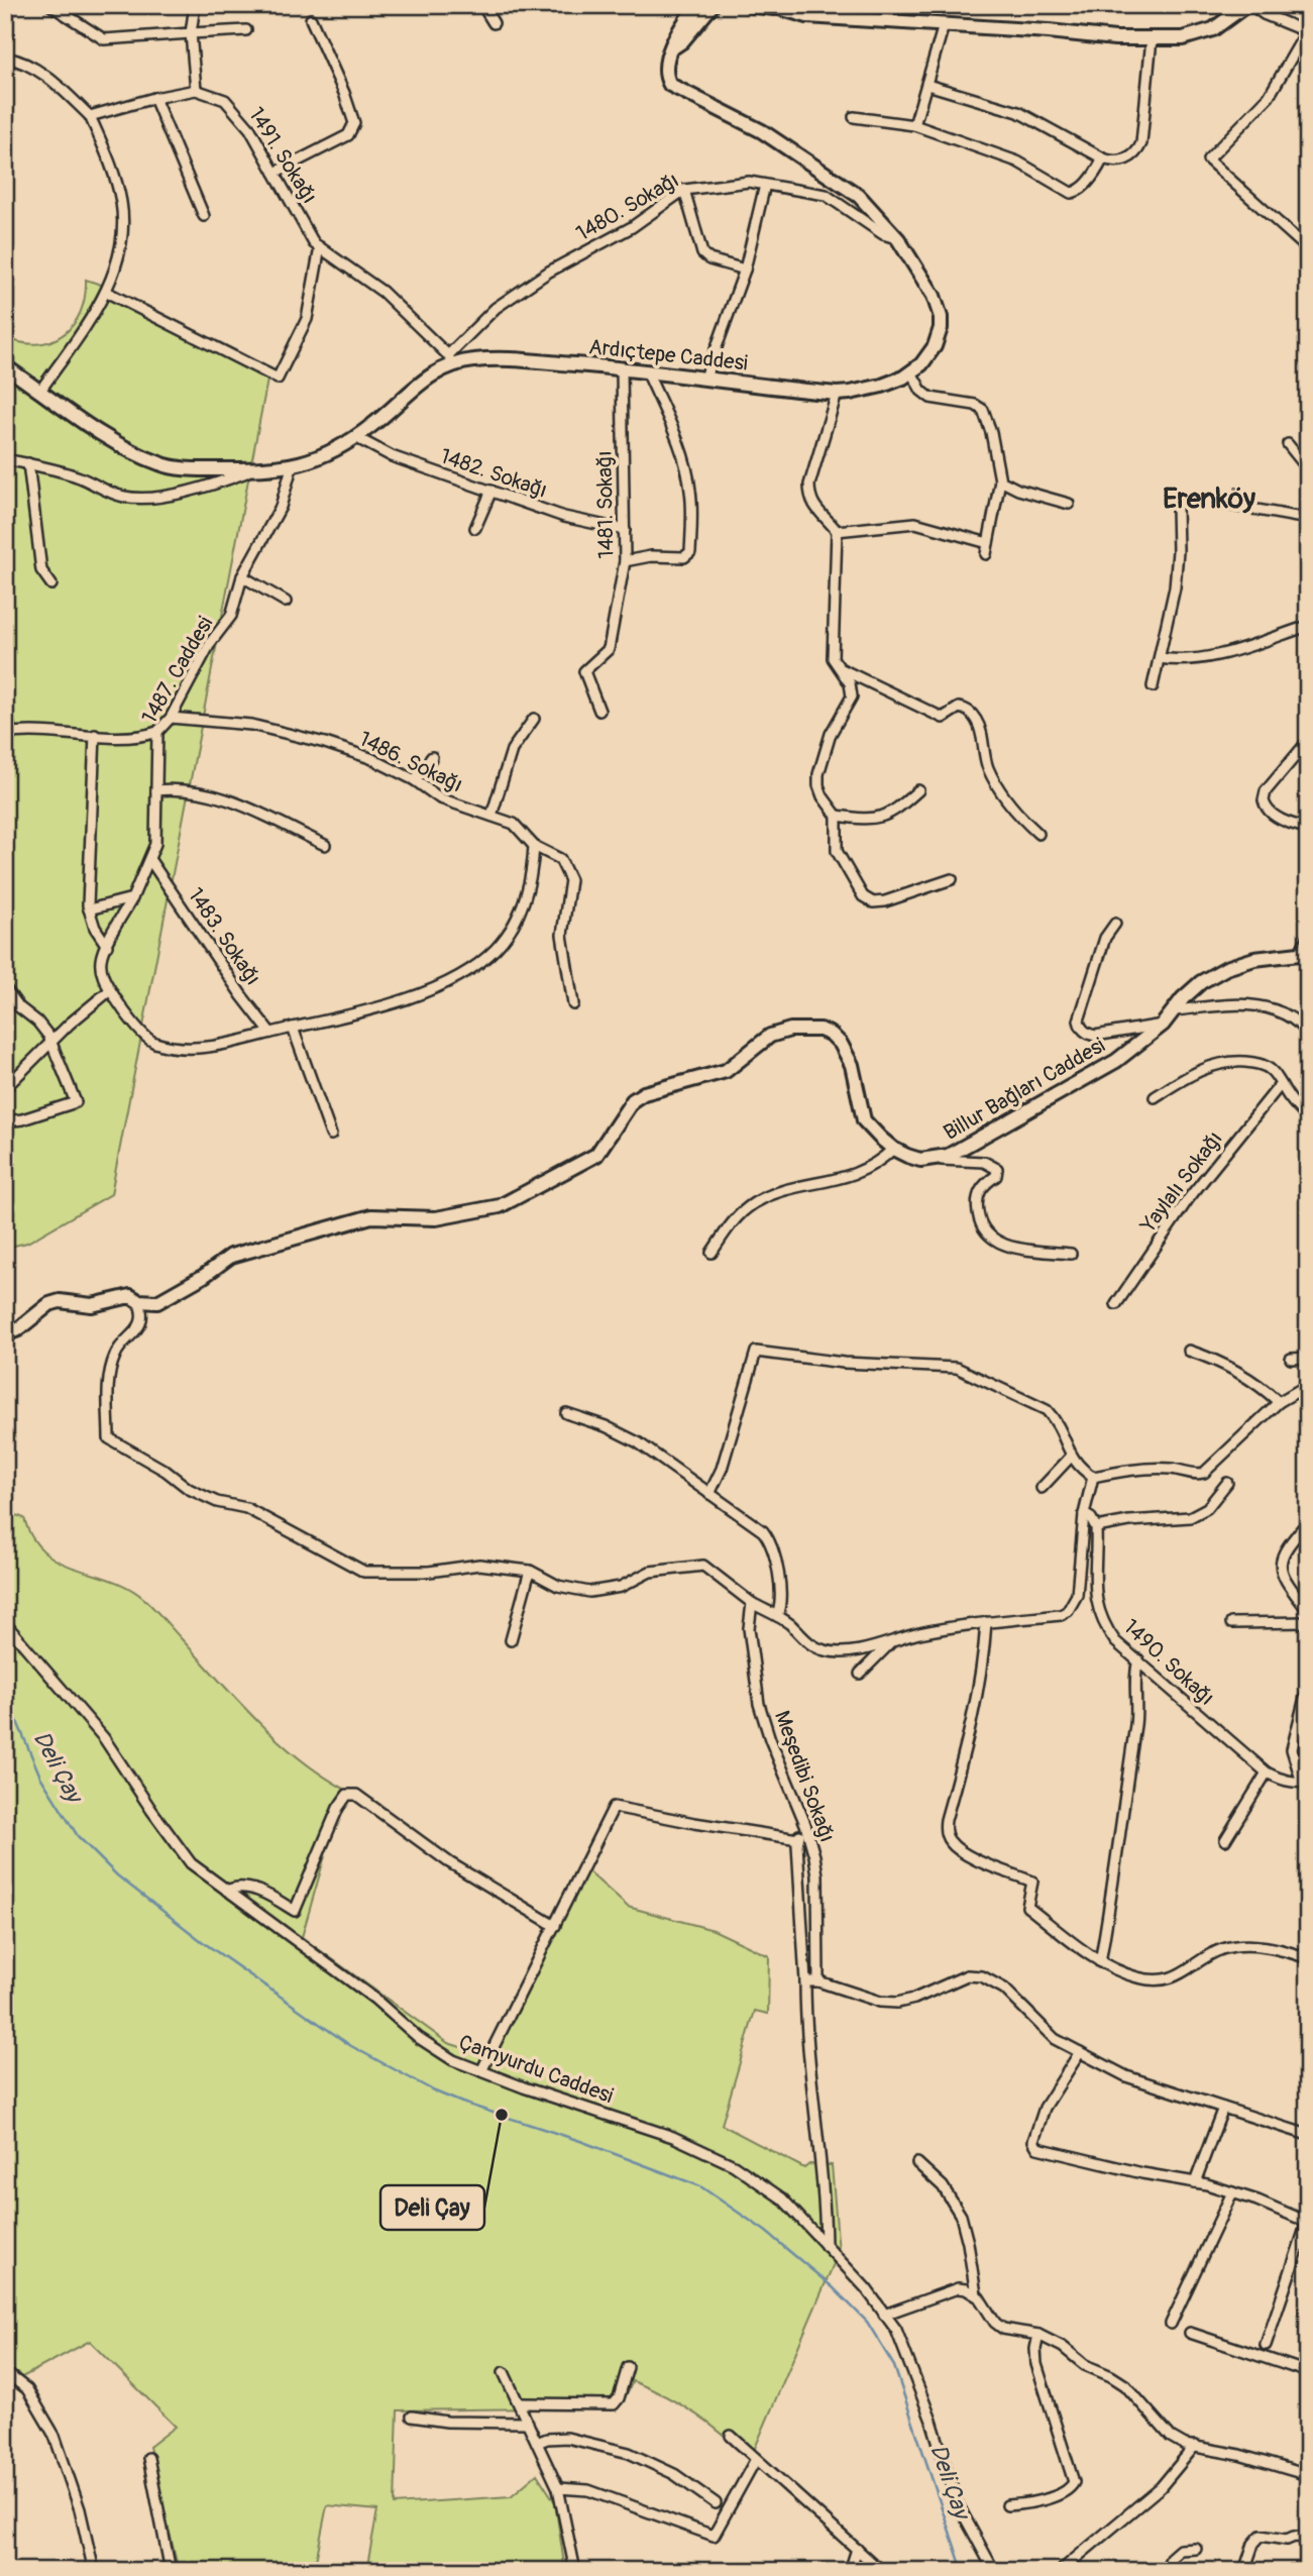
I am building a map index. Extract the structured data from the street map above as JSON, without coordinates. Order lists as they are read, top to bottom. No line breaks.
{"streets":{"street":["1491. Sokağı","1480. Sokağı","Ardıçtepe Caddesi","1482. Sokağı","1481. Sokağı","1487. Caddesi","1486. Sokağı","1483. Sokağı","Billur Bağları Caddesi","Yaylalı Sokağı","1490. Sokağı","Meşedibi Sokağı","Çamyurdu Caddesi"]},"crossings":[["1491. Sokağı","1480. Sokağı"],["1491. Sokağı","Ardıçtepe Caddesi"],["1480. Sokağı","Ardıçtepe Caddesi"],["Ardıçtepe Caddesi","1482. Sokağı"],["Ardıçtepe Caddesi","1481. Sokağı"],["Ardıçtepe Caddesi","1487. Caddesi"],["1482. Sokağı","1481. Sokağı"],["1487. Caddesi","1486. Sokağı"],["1487. Caddesi","1483. Sokağı"]],"districts":["Erenköy"],"water":["Deli Çay"],"places":["Deli Çay"]}
